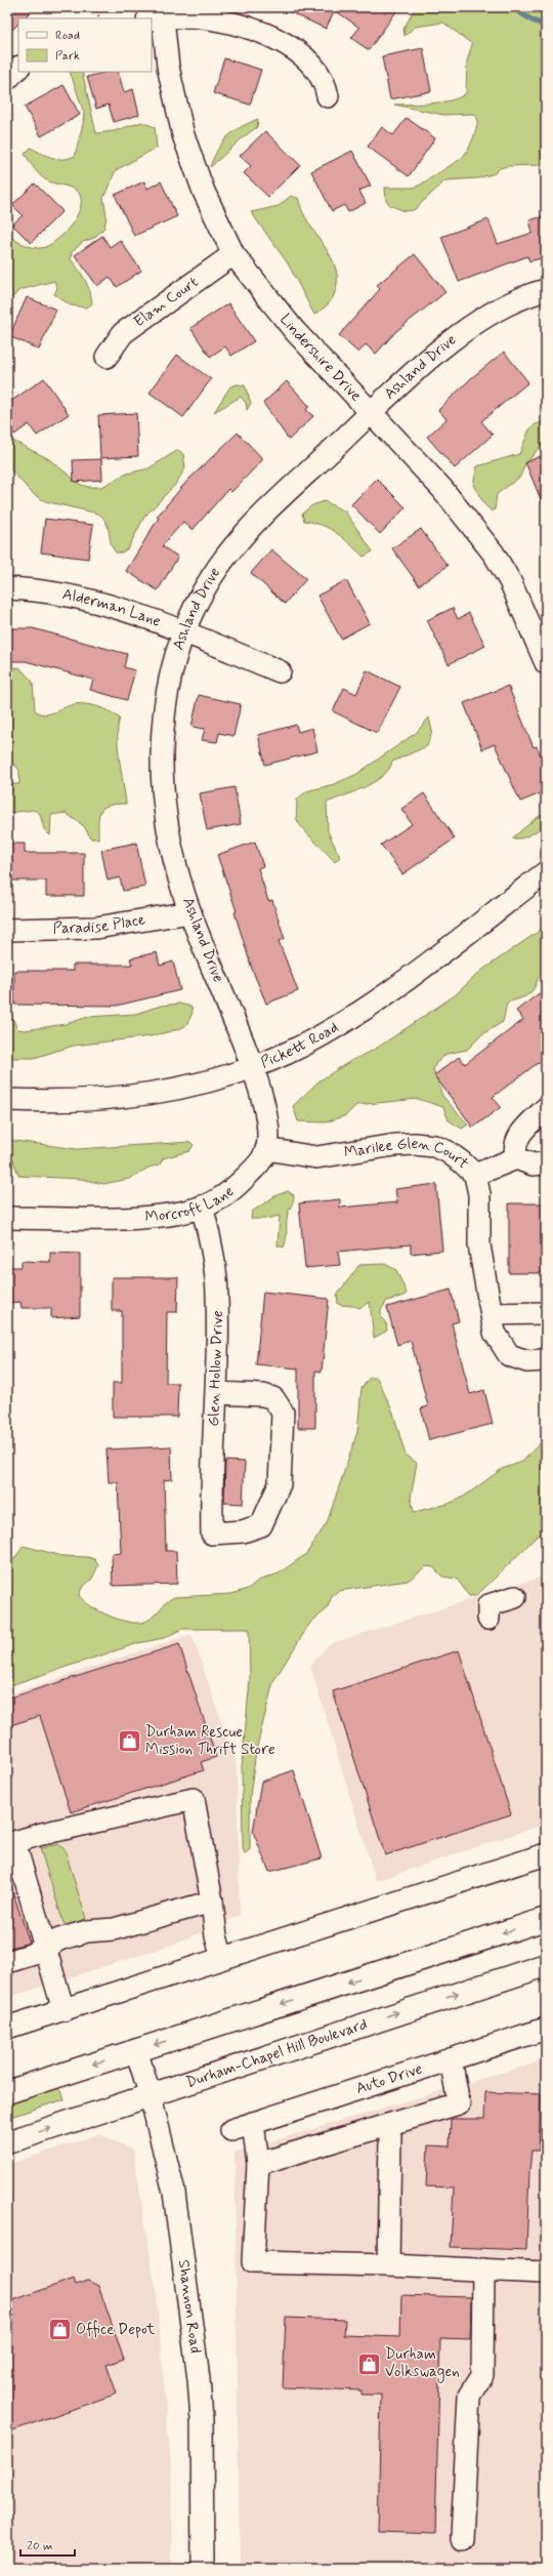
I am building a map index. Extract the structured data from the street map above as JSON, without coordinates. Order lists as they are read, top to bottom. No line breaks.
{"streets":{"main road":["Durham-Chapel Hill Boulevard"],"street":["Elam Court","Lindershire Drive","Ashland Drive","Alderman Lane","Paradise Place","Pickett Road","Marilee Glen Court","Morcroft Lane","Glen Hollow Drive","Auto Drive","Shannon Road"]},"crossings":[["Elam Court","Lindershire Drive"],["Lindershire Drive","Ashland Drive"],["Ashland Drive","Alderman Lane"],["Ashland Drive","Paradise Place"],["Ashland Drive","Pickett Road"],["Ashland Drive","Morcroft Lane"],["Pickett Road","Morcroft Lane"],["Marilee Glen Court","Morcroft Lane"],["Morcroft Lane","Glen Hollow Drive"],["Durham-Chapel Hill Boulevard","Shannon Road"]],"places":{"shop":["Durham Rescue Mission Thrift Store","Office Depot","Durham Volkswagen"]},"legend":["Road","Park"],"scale_bar":"20 m"}
